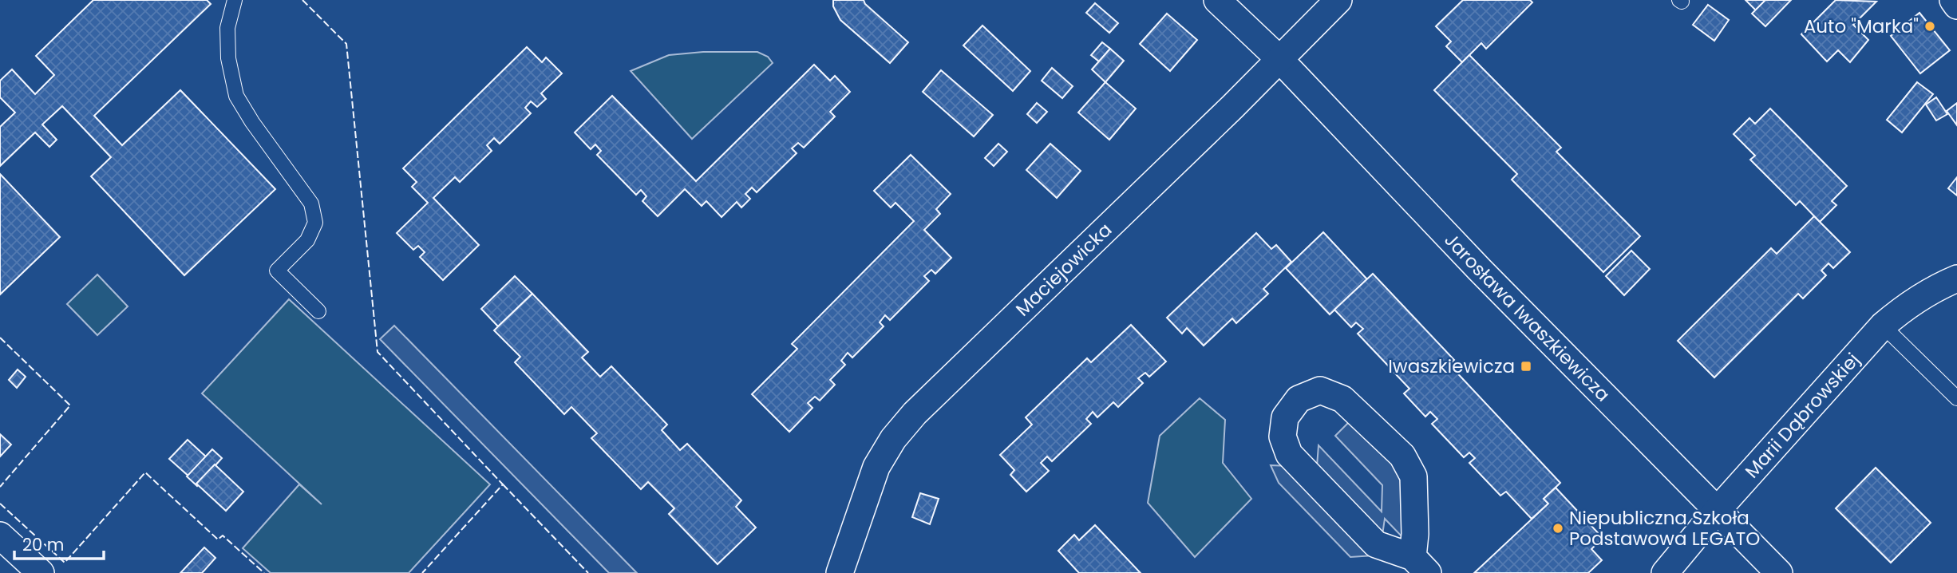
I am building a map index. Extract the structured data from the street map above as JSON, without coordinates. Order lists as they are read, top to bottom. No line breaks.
{"streets":{"street":["Maciejowicka","Jarosława Iwaszkiewicza","Marii Dąbrowskiej"]},"crossings":[["Maciejowicka","Jarosława Iwaszkiewicza"],["Jarosława Iwaszkiewicza","Marii Dąbrowskiej"]],"places":{"other":["Auto \"Marka\"","Niepubliczna Szkoła Podstawowa LEGATO"],"transit":["Iwaszkiewicza"]},"scale_bar":"20 m"}
